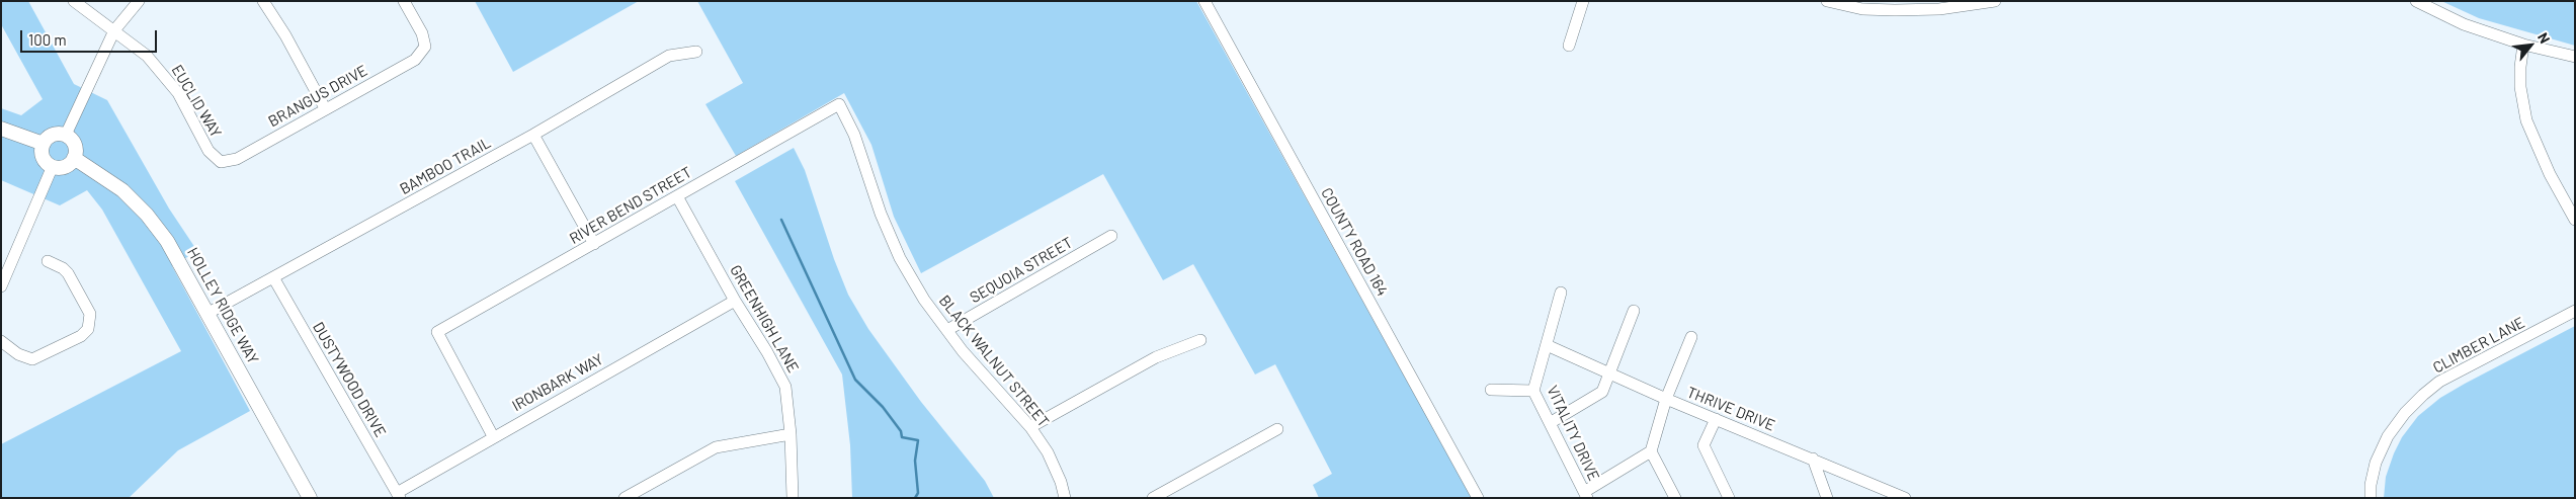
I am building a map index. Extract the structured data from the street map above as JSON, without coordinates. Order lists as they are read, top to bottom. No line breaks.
{"streets":{"street":["BRANGUS DRIVE","EUCLID WAY","BAMBOO TRAIL","RIVER BEND STREET","COUNTY ROAD 164","SEQUOIA STREET","HOLLEY RIDGE WAY","GREENHIGH LANE","CLIMBER LANE","BLACK WALNUT STREET","DUSTYWOOD DRIVE","IRONBARK WAY","THRIVE DRIVE","VITALITY DRIVE"]},"crossings":[["BRANGUS DRIVE","EUCLID WAY"],["BAMBOO TRAIL","HOLLEY RIDGE WAY"],["BAMBOO TRAIL","DUSTYWOOD DRIVE"],["RIVER BEND STREET","GREENHIGH LANE"],["RIVER BEND STREET","BLACK WALNUT STREET"],["RIVER BEND STREET","IRONBARK WAY"],["SEQUOIA STREET","BLACK WALNUT STREET"],["GREENHIGH LANE","IRONBARK WAY"],["DUSTYWOOD DRIVE","IRONBARK WAY"],["THRIVE DRIVE","VITALITY DRIVE"]],"scale_bar":"100 m","north":"top right"}
